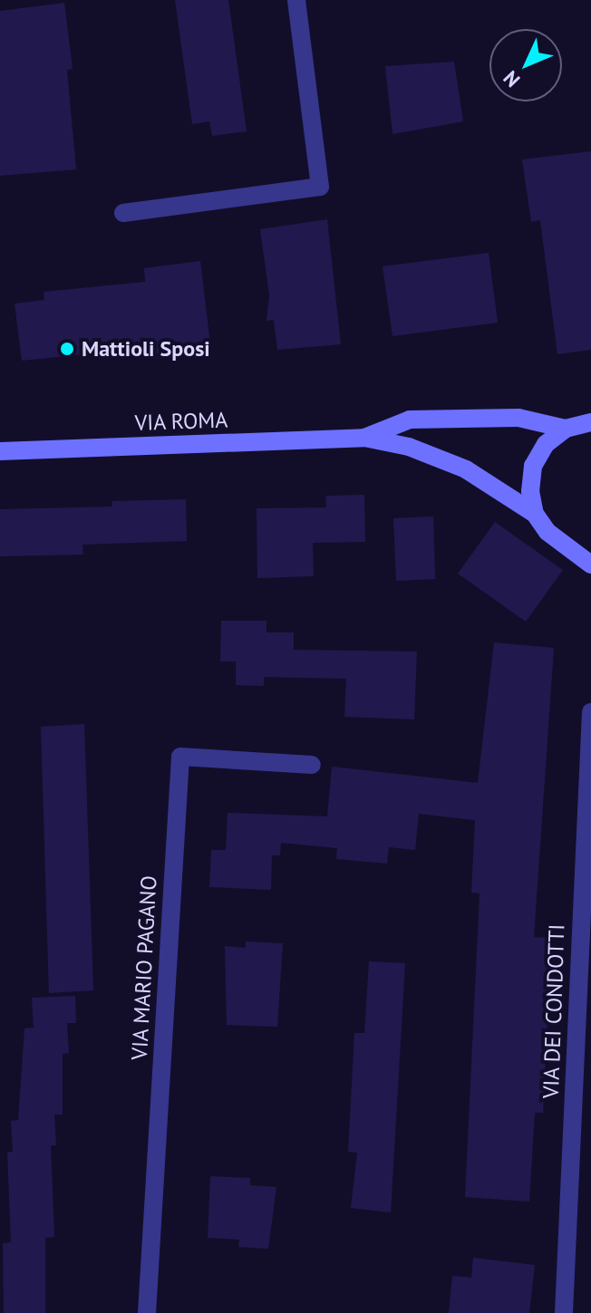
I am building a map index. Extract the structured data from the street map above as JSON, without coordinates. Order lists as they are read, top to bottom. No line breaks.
{"streets":{"main road":["VIA ROMA"],"street":["VIA MARIO PAGANO","VIA DEI CONDOTTI"]},"places":["Mattioli Sposi"],"north":"bottom left"}
